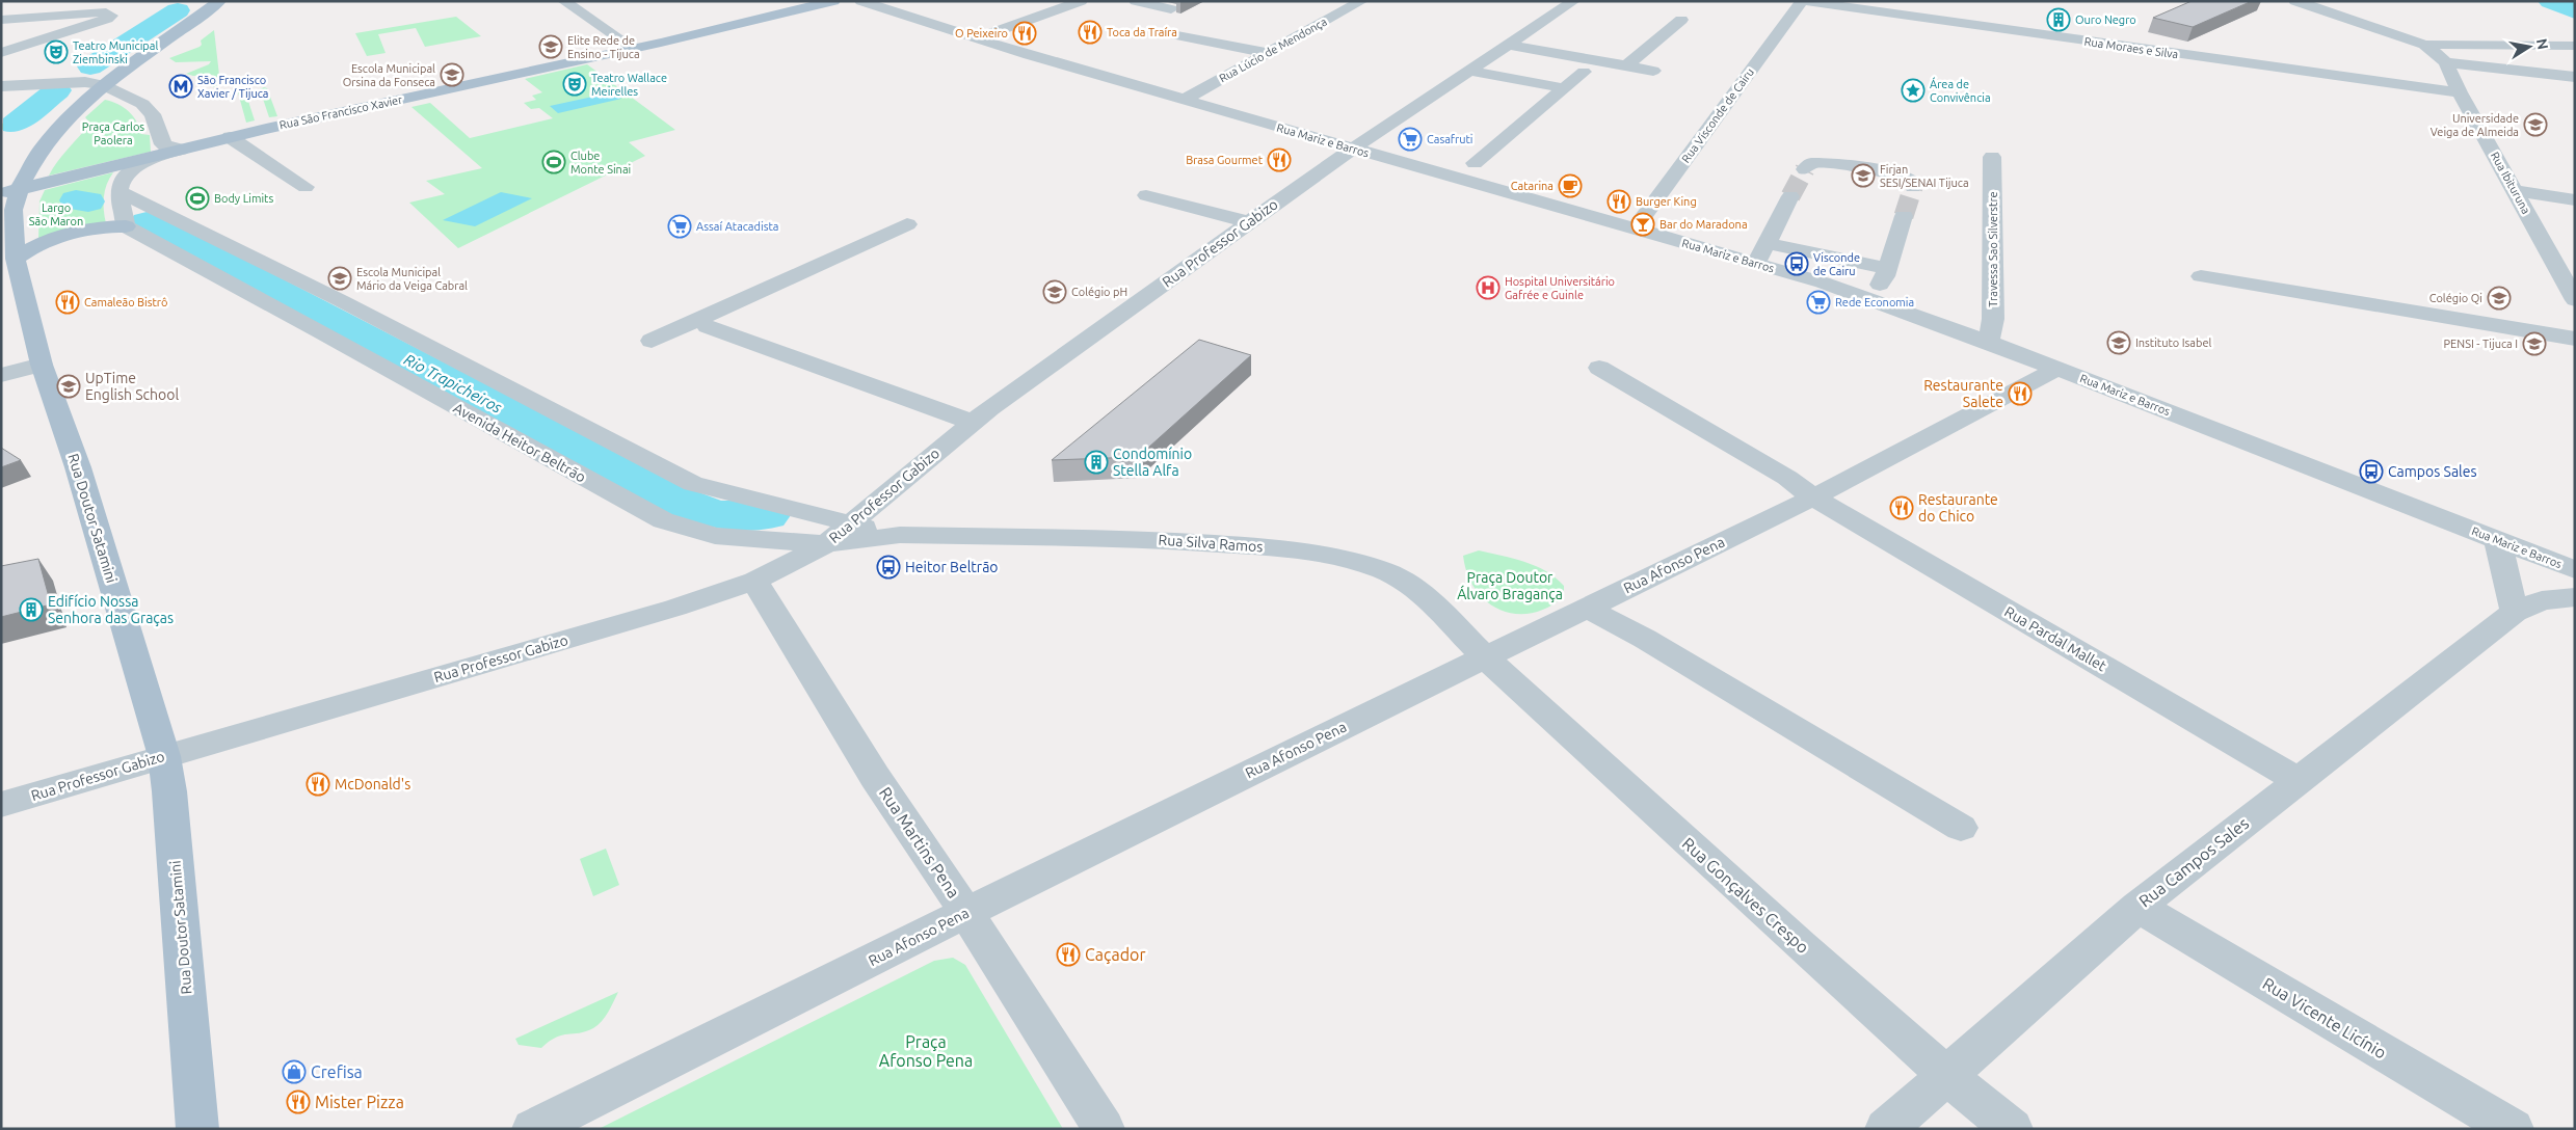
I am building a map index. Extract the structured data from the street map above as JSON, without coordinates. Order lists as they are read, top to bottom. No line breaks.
{"streets":{"main road":["Rua São Francisco Xavier","Rua Doutor Satamini"],"street":["Rua Moraes e Silva","Rua Lúcio de Mendonça","Rua Visconde de Cairu","Rua Mariz e Barros","Rua Ibituruna","Rua Professor Gabizo","Travessa Sao Silverstre","Avenida Heitor Beltrão","Rua Silva Ramos","Rua Afonso Pena","Rua Pardal Mallet","Rua Martins Pena","Rua Campos Sales","Rua Gonçalves Crespo","Rua Vicente Licínio"]},"crossings":[["Rua Moraes e Silva","Rua Visconde de Cairu"],["Rua Moraes e Silva","Rua Ibituruna"],["Rua Lúcio de Mendonça","Rua Mariz e Barros"],["Rua São Francisco Xavier","Rua Doutor Satamini"],["Rua Visconde de Cairu","Rua Mariz e Barros"],["Rua Mariz e Barros","Rua Professor Gabizo"],["Rua Mariz e Barros","Travessa Sao Silverstre"],["Rua Mariz e Barros","Rua Afonso Pena"],["Rua Professor Gabizo","Avenida Heitor Beltrão"],["Rua Professor Gabizo","Rua Doutor Satamini"],["Rua Professor Gabizo","Rua Silva Ramos"],["Rua Professor Gabizo","Rua Martins Pena"],["Avenida Heitor Beltrão","Rua Silva Ramos"],["Rua Silva Ramos","Rua Afonso Pena"],["Rua Silva Ramos","Rua Gonçalves Crespo"],["Rua Afonso Pena","Rua Pardal Mallet"],["Rua Afonso Pena","Rua Martins Pena"],["Rua Afonso Pena","Rua Gonçalves Crespo"],["Rua Pardal Mallet","Rua Campos Sales"],["Rua Campos Sales","Rua Gonçalves Crespo"],["Rua Campos Sales","Rua Vicente Licínio"]],"water":["Rio Trapicheiros"],"parks":["Praça Carlos Paolera","Largo São Maron","Praça Doutor Álvaro Bragança","Praça Afonso Pena"],"places":{"building":["Ouro Negro","Condomínio Stella Alfa","Edifício Nossa Senhora das Graças"],"restaurant":["Toca da Traíra","O Peixeiro","Brasa Gourmet","Burger King","Camaleão Bistrô","Restaurante Salete","Restaurante do Chico","McDonald's","Caçador","Mister Pizza"],"school or university":["Elite Rede de Ensino - Tijuca","Escola Municipal Orsina da Fonseca","Universidade Veiga de Almeida","Firjan SESI/SENAI Tijuca","Escola Municipal Mário da Veiga Cabral","Colégio pH","Colégio Qi","Instituto Isabel","PENSI - Tijuca I","UpTime English School"],"theatre":["Teatro Municipal Ziembinski","Teatro Wallace Meirelles"],"metro station":["São Francisco Xavier / Tijuca"],"place":["Área de Convivência"],"supermarket":["Casafruti","Assaí Atacadista","Rede Economia"],"sports":["Clube Monte Sinai","Body Limits"],"cafe":["Catarina"],"bar":["Bar do Maradona"],"bus stop":["Visconde de Cairu","Campos Sales","Heitor Beltrão"],"hospital":["Hospital Universitário Gafrée e Guinle"],"shop":["Crefisa"]},"north":"right"}
